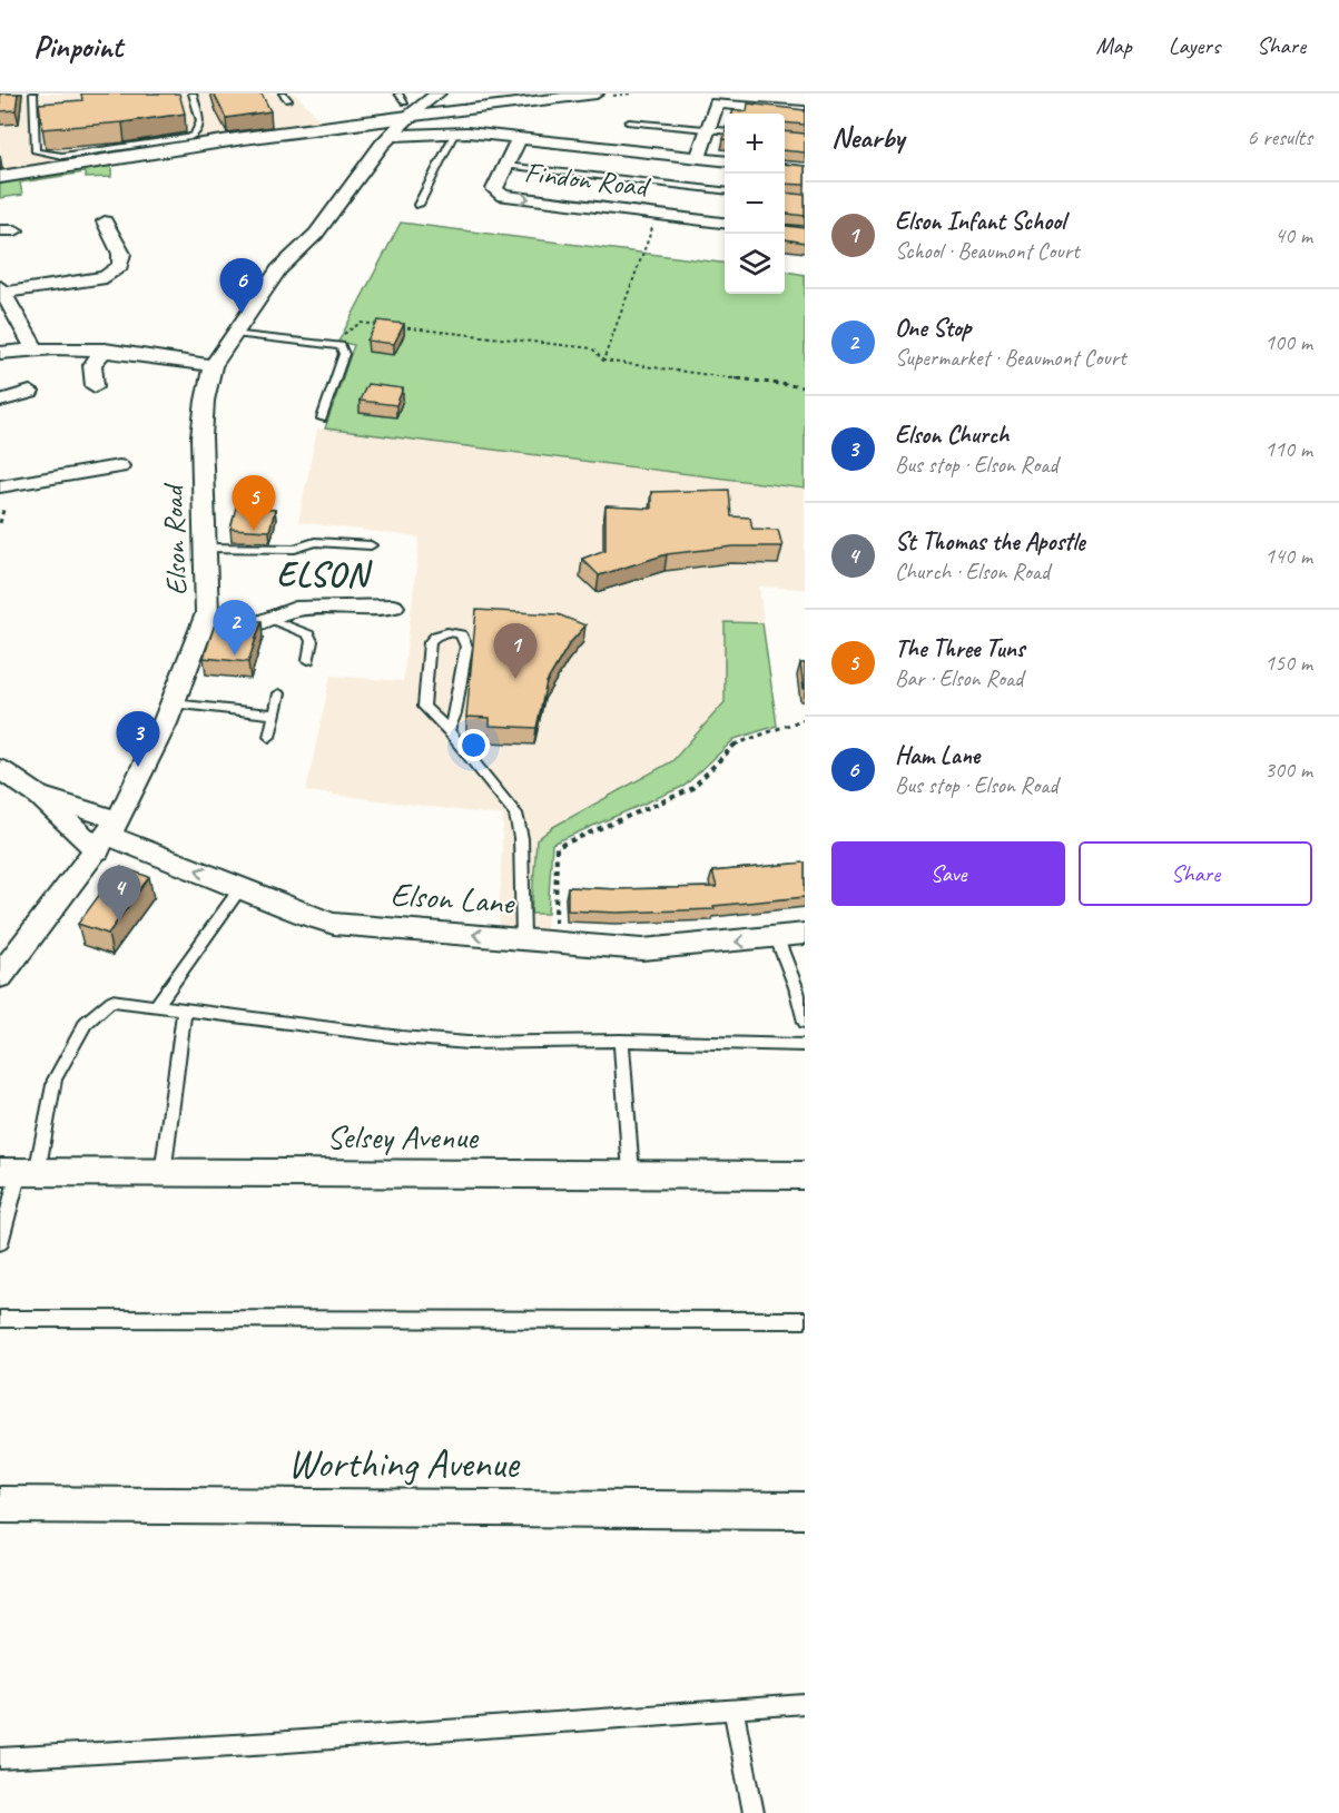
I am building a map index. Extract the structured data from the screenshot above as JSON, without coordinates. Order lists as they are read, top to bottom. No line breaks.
{"streets":{"street":["Findon Road","Elson Road","Elson Lane","Selsey Avenue","Worthing Avenue"]},"crossings":[["Elson Road","Elson Lane"]],"one_way":["Findon Road","Elson Lane"],"districts":["ELSON"],"page":{"header":"Pinpoint","nav":["Map","Layers","Share"],"heading":["Nearby","6 results"],"map_buttons":["+","−"],"list":[{"mark":"1","name":"Elson Infant School","note":"School · Beaumont Court","value":"40 m"},{"mark":"2","name":"One Stop","note":"Supermarket · Beaumont Court","value":"100 m"},{"mark":"3","name":"Elson Church","note":"Bus stop · Elson Road","value":"110 m"},{"mark":"4","name":"St Thomas the Apostle","note":"Church · Elson Road","value":"140 m"},{"mark":"5","name":"The Three Tuns","note":"Bar · Elson Road","value":"150 m"},{"mark":"6","name":"Ham Lane","note":"Bus stop · Elson Road","value":"300 m"}],"pins":["6","5","2","1","3","4"],"buttons":["Save","Share"]}}
